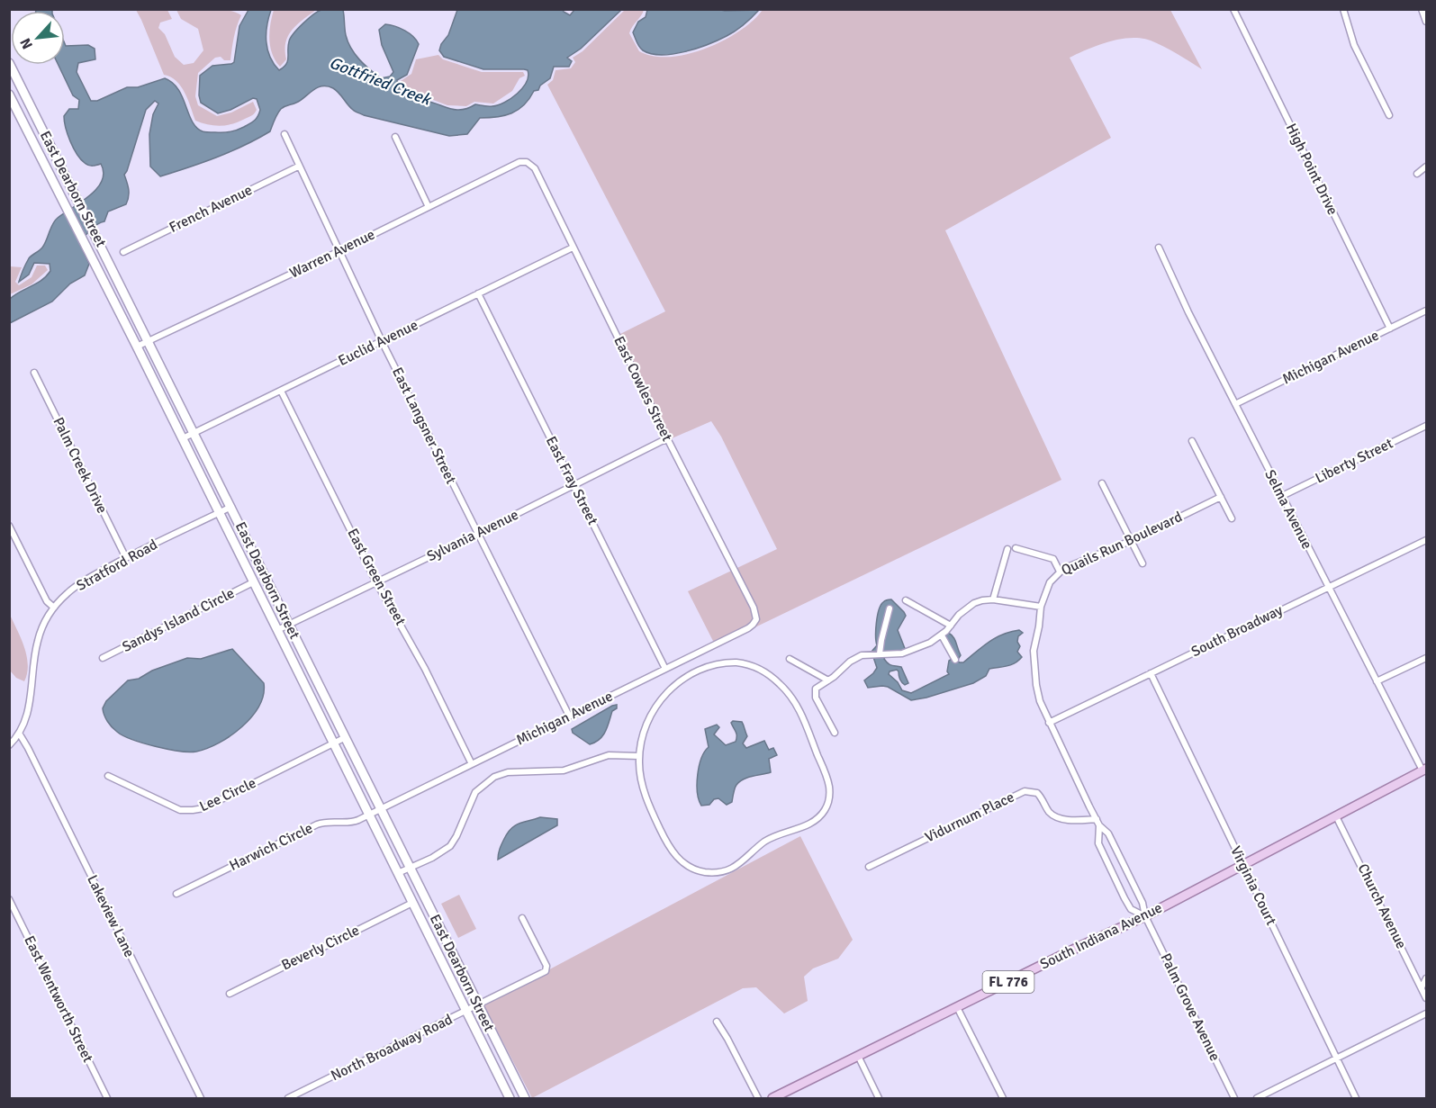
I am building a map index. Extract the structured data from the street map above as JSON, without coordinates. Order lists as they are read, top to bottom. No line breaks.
{"streets":{"main road":["East Dearborn Street","South Indiana Avenue","FL 776"],"street":["High Point Drive","French Avenue","Warren Avenue","Euclid Avenue","Michigan Avenue","East Cowles Street","East Langsner Street","Liberty Street","Palm Creek Drive","East Fray Street","Selma Avenue","Sylvania Avenue","Quails Run Boulevard","Stratford Road","East Green Street","Sandys Island Circle","South Broadway","Lee Circle","Vidurnum Place","Harwich Circle","Virginia Court","Church Avenue","Lakeview Lane","Beverly Circle","East Wentworth Street","Palm Grove Avenue","North Broadway Road"]},"crossings":[["High Point Drive","Michigan Avenue"],["East Dearborn Street","Warren Avenue"],["East Dearborn Street","Euclid Avenue"],["East Dearborn Street","Michigan Avenue"],["East Dearborn Street","Sylvania Avenue"],["East Dearborn Street","Stratford Road"],["East Dearborn Street","Sandys Island Circle"],["East Dearborn Street","Lee Circle"],["East Dearborn Street","Harwich Circle"],["East Dearborn Street","Beverly Circle"],["East Dearborn Street","North Broadway Road"],["French Avenue","East Langsner Street"],["Warren Avenue","East Cowles Street"],["Warren Avenue","East Langsner Street"],["Euclid Avenue","East Cowles Street"],["Euclid Avenue","East Langsner Street"],["Euclid Avenue","East Fray Street"],["Euclid Avenue","East Green Street"],["Michigan Avenue","East Cowles Street"],["Michigan Avenue","East Langsner Street"],["Michigan Avenue","East Fray Street"],["Michigan Avenue","Selma Avenue"],["Michigan Avenue","East Green Street"],["Michigan Avenue","Harwich Circle"],["East Cowles Street","Sylvania Avenue"],["East Langsner Street","Sylvania Avenue"],["Liberty Street","Selma Avenue"],["Palm Creek Drive","Stratford Road"],["East Fray Street","Sylvania Avenue"],["Selma Avenue","South Broadway"],["Selma Avenue","South Indiana Avenue"],["Sylvania Avenue","East Green Street"],["Quails Run Boulevard","South Broadway"],["Quails Run Boulevard","Vidurnum Place"],["Quails Run Boulevard","South Indiana Avenue"],["Quails Run Boulevard","Palm Grove Avenue"],["Stratford Road","Lakeview Lane"],["South Broadway","Virginia Court"],["Virginia Court","South Indiana Avenue"],["Church Avenue","South Indiana Avenue"],["South Indiana Avenue","Palm Grove Avenue"]],"water":["Gottfried Creek"],"north":"bottom left"}
